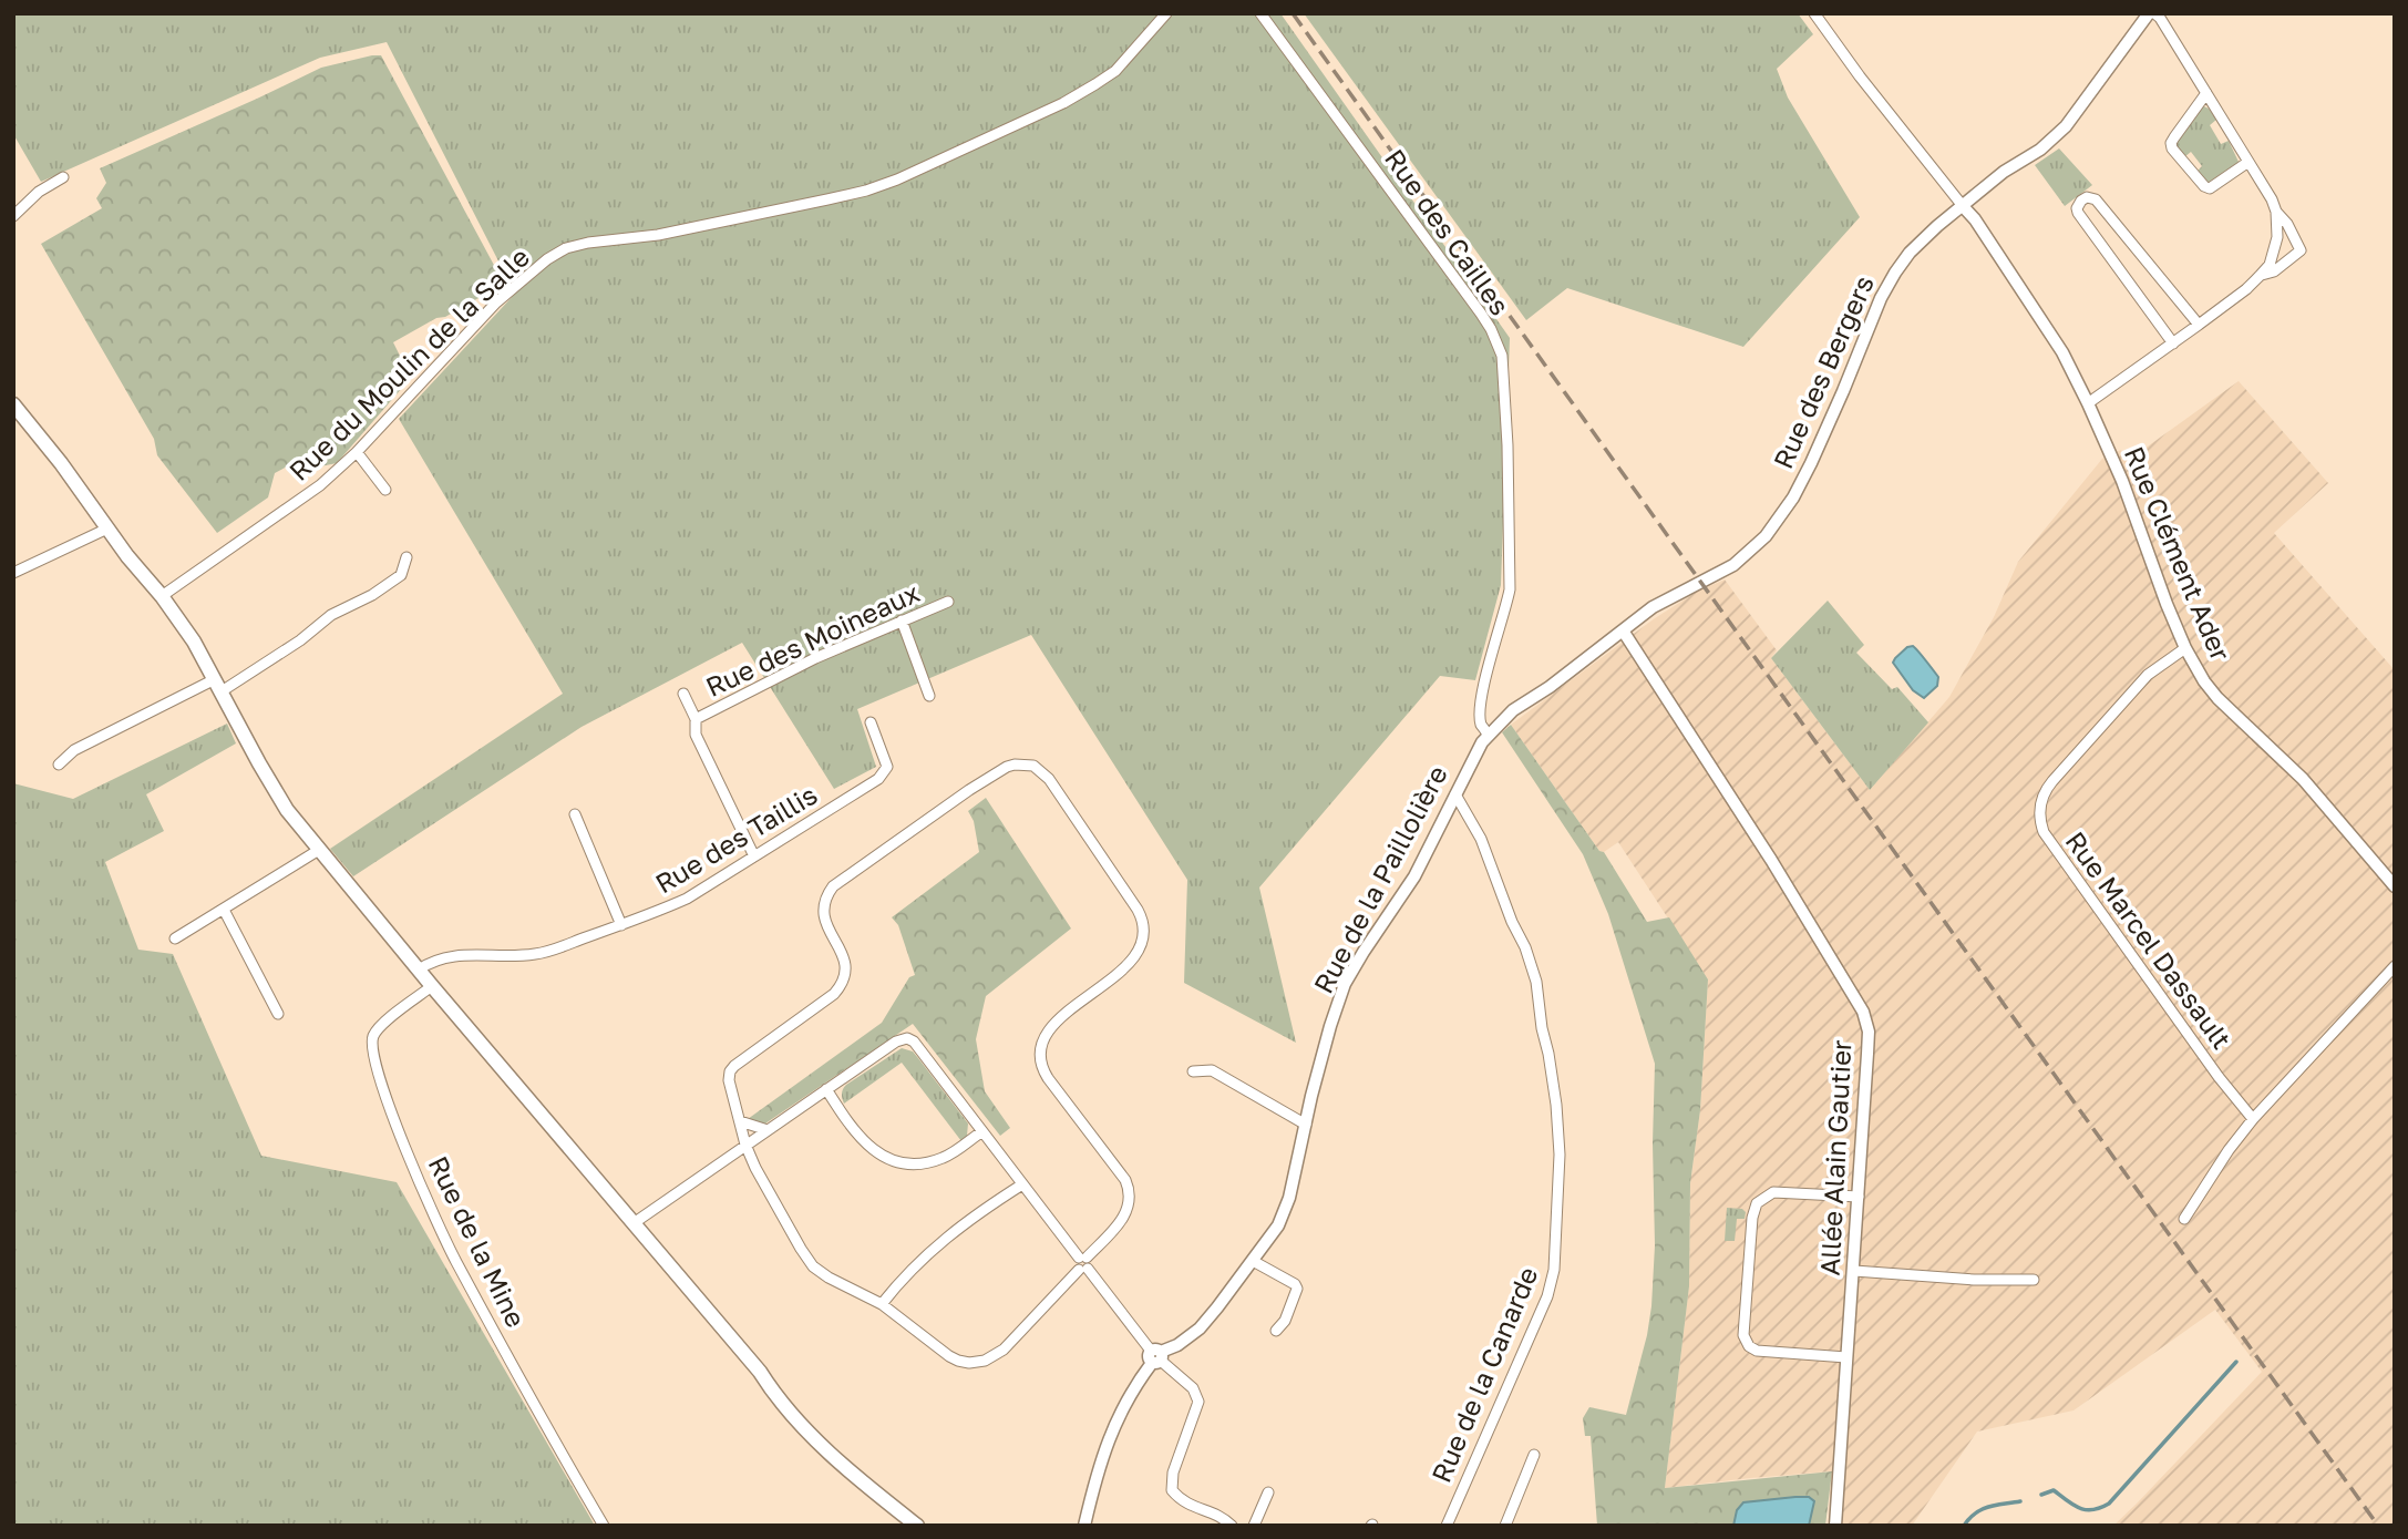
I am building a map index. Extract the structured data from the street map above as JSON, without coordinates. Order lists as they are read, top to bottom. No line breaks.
{"streets":{"street":["Rue des Cailles","Rue du Moulin de la Salle","Rue des Bergers","Rue Clément Ader","Rue des Moineaux","Rue des Taillis","Rue de la Paillolière","Rue Marcel Dassault","Allée Alain Gautier","Rue de la Mine","Rue de la Canarde"]},"crossings":[["Rue des Cailles","Rue de la Paillolière"],["Rue des Bergers","Rue Clément Ader"],["Rue des Bergers","Rue de la Paillolière"],["Rue Clément Ader","Rue Marcel Dassault"],["Rue de la Paillolière","Allée Alain Gautier"],["Rue de la Paillolière","Rue de la Canarde"]]}
